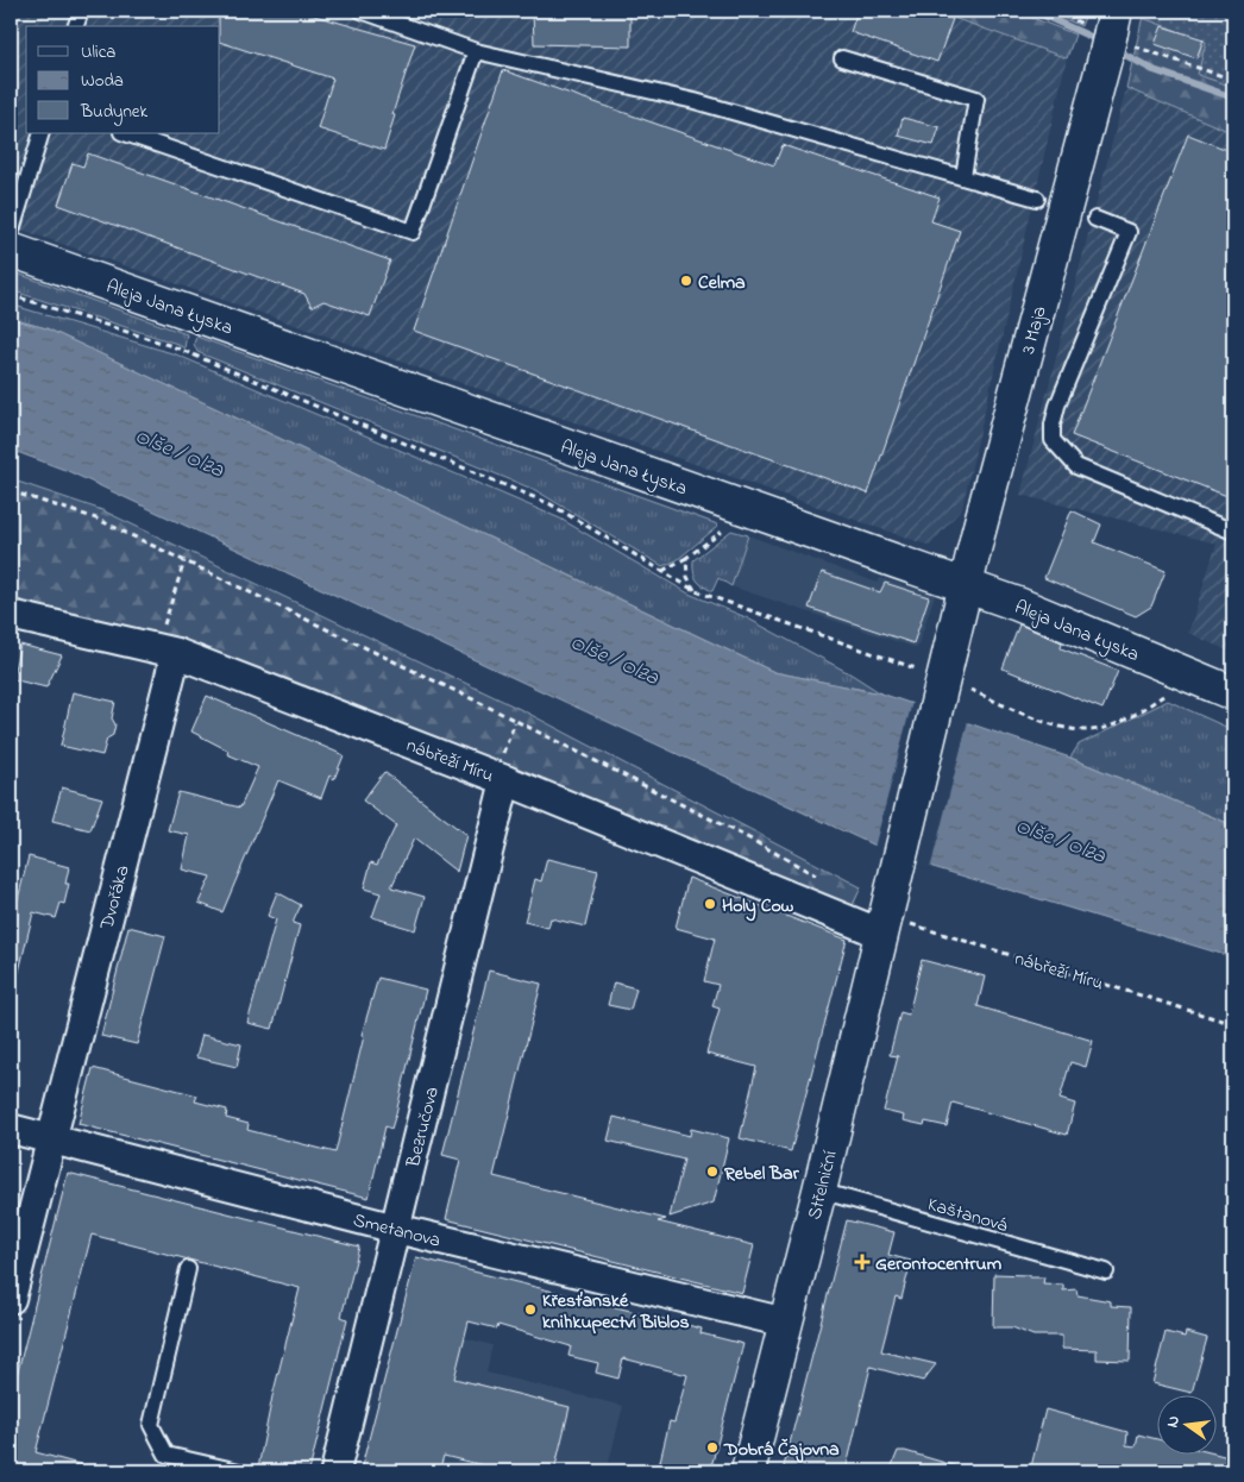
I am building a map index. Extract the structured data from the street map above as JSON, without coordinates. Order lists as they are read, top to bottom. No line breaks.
{"streets":{"street":["Aleja Jana Łyska","3 Maja","nábřeží Míru","Dvořáka","Bezručova","Střelniční","Smetanova"],"lane":["Kaštanová"]},"crossings":[["Aleja Jana Łyska","3 Maja"],["3 Maja","Střelniční"],["nábřeží Míru","Dvořáka"],["nábřeží Míru","Bezručova"],["nábřeží Míru","Střelniční"],["Dvořáka","Smetanova"],["Bezručova","Smetanova"],["Střelniční","Kaštanová"],["Střelniční","Smetanova"]],"water":["Olše / Olza"],"places":{"other":["Celma","Holy Cow","Rebel Bar","Křesťanské knihkupectví Biblos","Dobrá Čajovna"],"health":["Gerontocentrum"]},"legend":["Ulica","Woda","Budynek"],"north":"left"}
